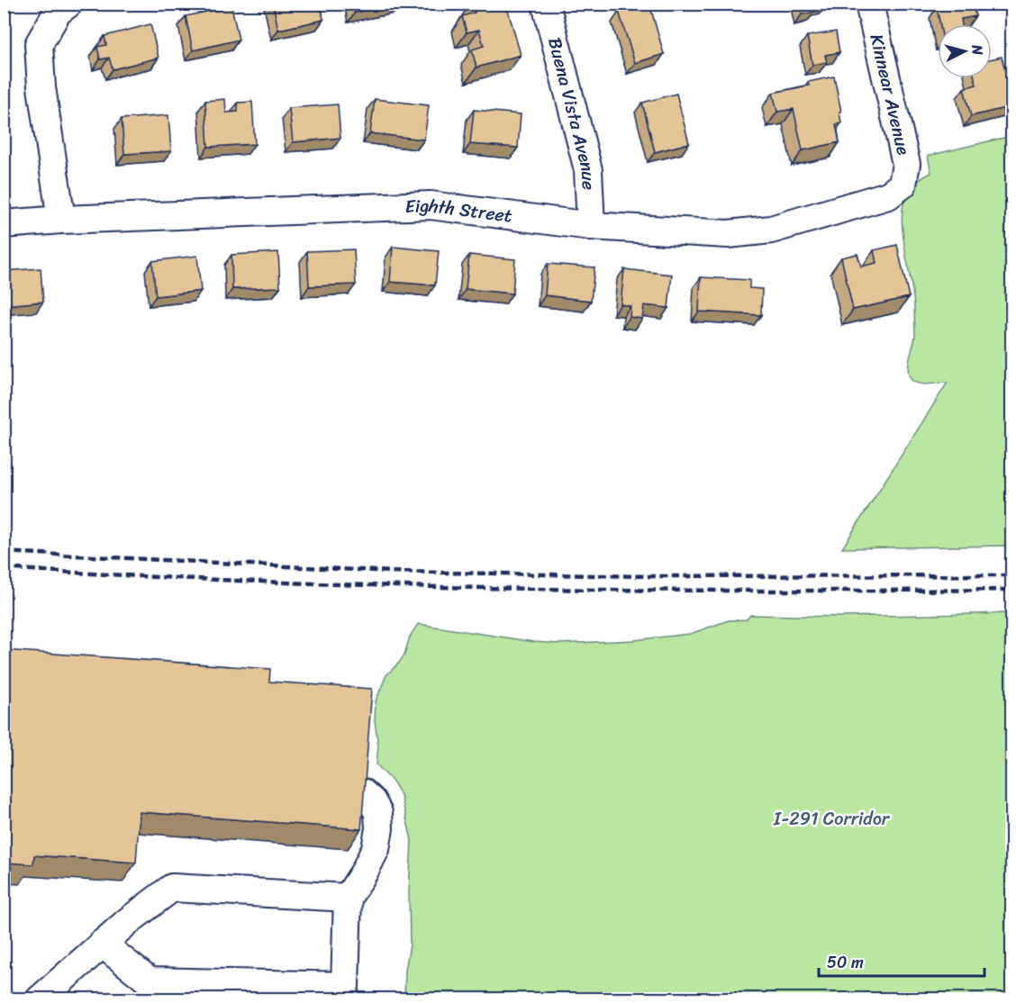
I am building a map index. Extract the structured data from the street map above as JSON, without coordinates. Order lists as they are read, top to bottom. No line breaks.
{"streets":{"street":["Kinnear Avenue","Buena Vista Avenue","Eighth Street"]},"crossings":[["Kinnear Avenue","Eighth Street"],["Buena Vista Avenue","Eighth Street"]],"parks":["I-291 Corridor"],"scale_bar":"50 m","north":"right"}
